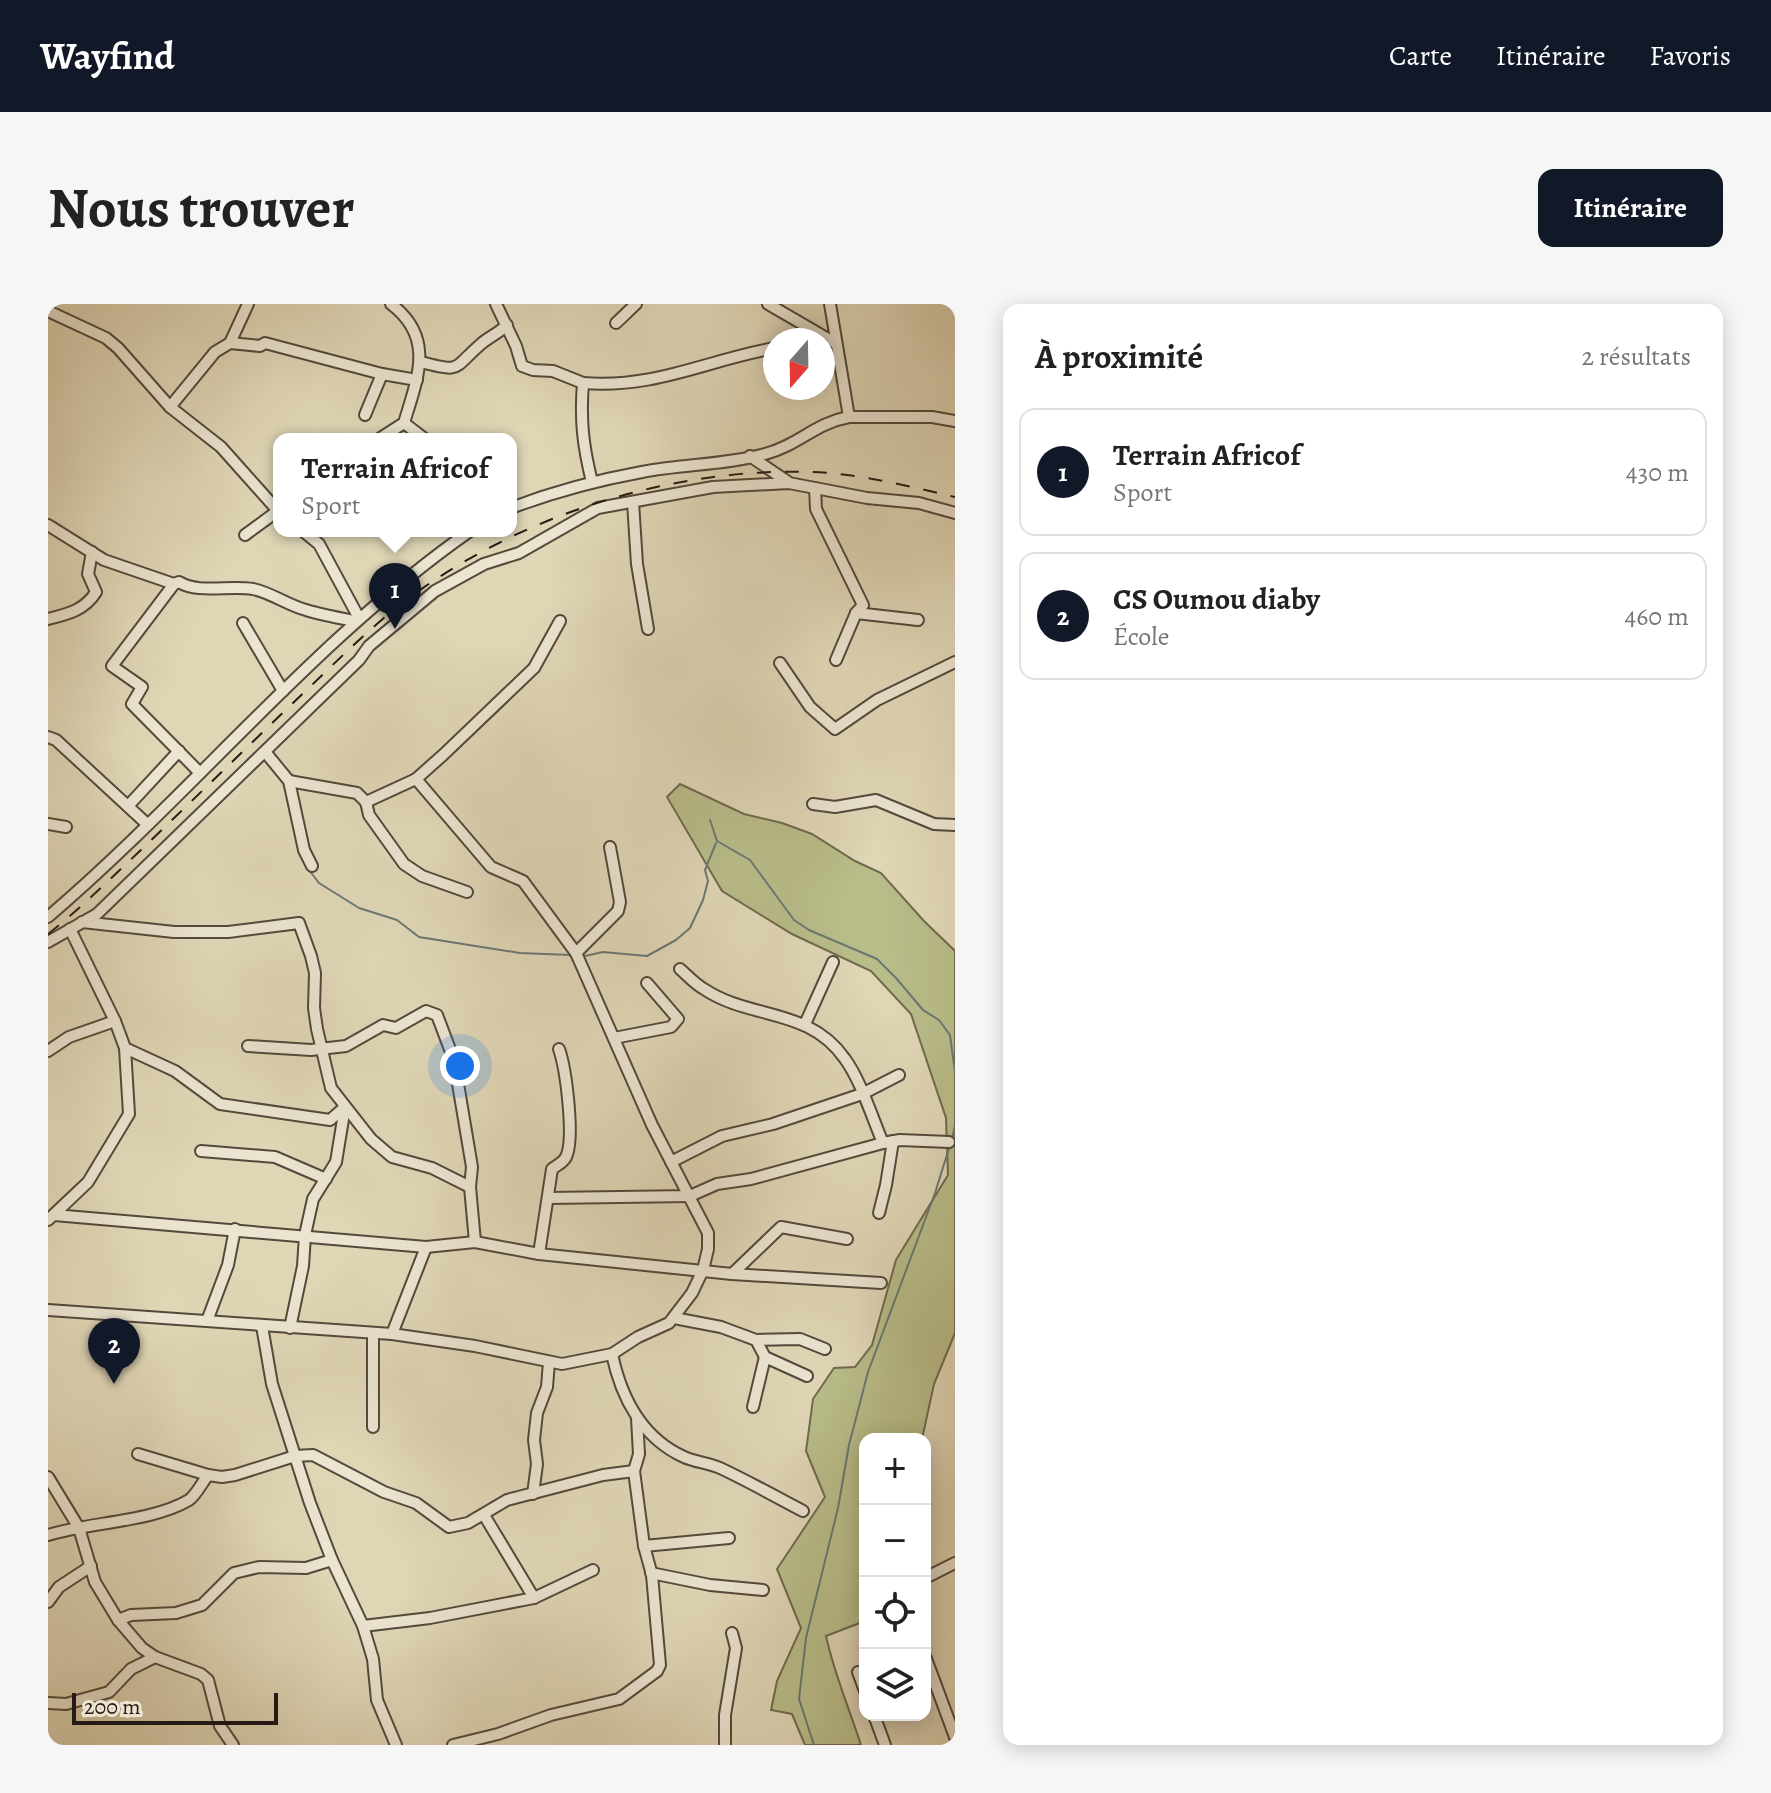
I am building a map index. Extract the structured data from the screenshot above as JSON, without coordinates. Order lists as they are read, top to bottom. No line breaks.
{"scale_bar":"200 m","north":"bottom","page":{"header":"Wayfind","nav":["Carte","Itinéraire","Favoris"],"buttons":"Itinéraire","title":"Nous trouver","heading":["À proximité","2 résultats"],"list":[{"mark":"1","name":"Terrain Africof","note":"Sport","value":"430 m"},{"mark":"2","name":"CS Oumou diaby","note":"École","value":"460 m"}],"popup":["Terrain Africof","Sport"],"pins":["1","2"],"map_buttons":["+","−"],"scale":"200 m"}}
